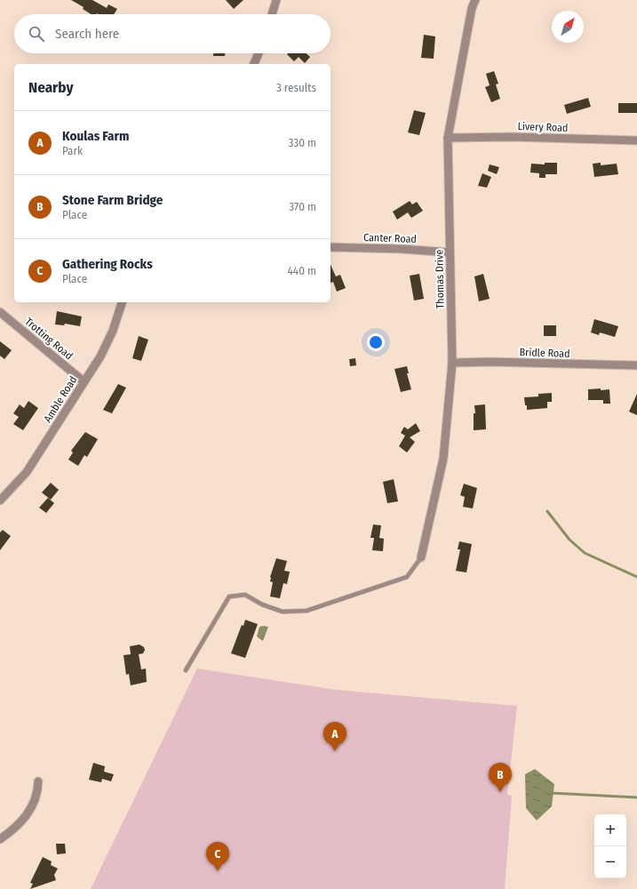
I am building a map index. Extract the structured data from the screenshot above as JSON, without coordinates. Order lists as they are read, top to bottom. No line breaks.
{"streets":{"street":["Livery Road","Canter Road","Thomas Drive","Trotting Road","Bridle Road","Amble Road"]},"crossings":[["Livery Road","Thomas Drive"],["Canter Road","Thomas Drive"],["Thomas Drive","Bridle Road"],["Trotting Road","Amble Road"]],"north":"top right","page":{"search":"Search here","heading":["Nearby","3 results"],"list":[{"mark":"A","name":"Koulas Farm","note":"Park","value":"330 m"},{"mark":"B","name":"Stone Farm Bridge","note":"Place","value":"370 m"},{"mark":"C","name":"Gathering Rocks","note":"Place","value":"440 m"}],"pins":["A","B","C"],"map_buttons":["+","−"]}}
